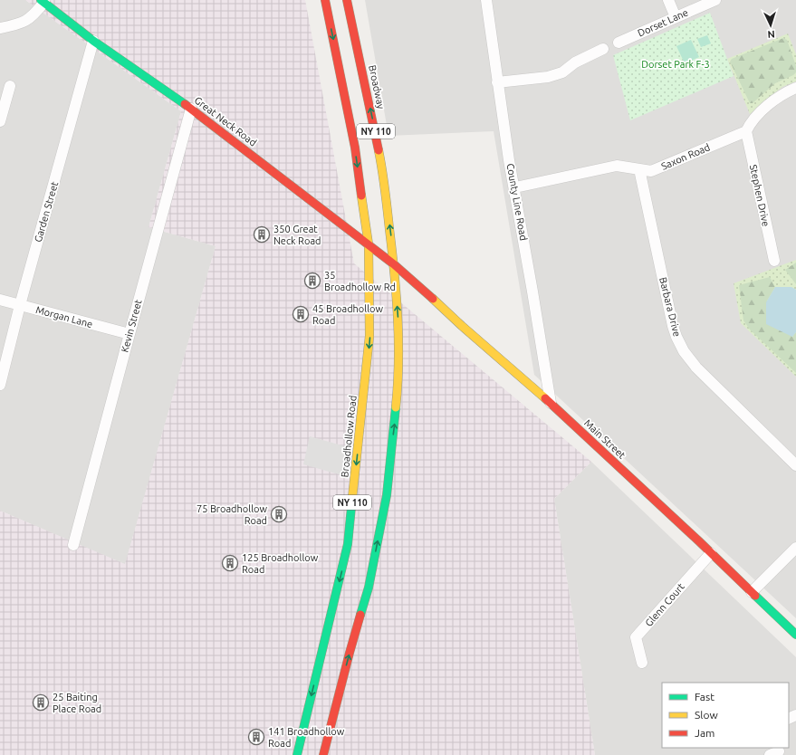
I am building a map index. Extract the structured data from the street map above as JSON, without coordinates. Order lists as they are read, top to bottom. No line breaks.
{"streets":{"main road":["Broadway","Great Neck Road","NY 110","Broadhollow Road","Main Street"],"street":["Dorset Lane","Saxon Road","Stephen Drive","County Line Road","Garden Street","Barbara Drive","Morgan Lane","Kevin Street","Glenn Court"]},"crossings":[["Broadway","Great Neck Road"],["Broadway","NY 110"],["Broadway","Main Street"],["Great Neck Road","NY 110"],["Great Neck Road","Garden Street"],["Great Neck Road","Kevin Street"],["Great Neck Road","Broadhollow Road"],["Great Neck Road","Main Street"],["NY 110","Broadhollow Road"],["NY 110","Main Street"],["Saxon Road","Stephen Drive"],["Saxon Road","County Line Road"],["Saxon Road","Barbara Drive"],["County Line Road","Main Street"],["Garden Street","Morgan Lane"],["Morgan Lane","Kevin Street"],["Main Street","Glenn Court"]],"parks":["Dorset Park F-3"],"places":{"building":["350 Great Neck Road","35 Broadhollow Rd","45 Broadhollow Road","75 Broadhollow Road","125 Broadhollow Road","25 Baiting Place Road","141 Broadhollow Road"]},"legend":["Fast","Slow","Jam"],"north":"bottom"}
